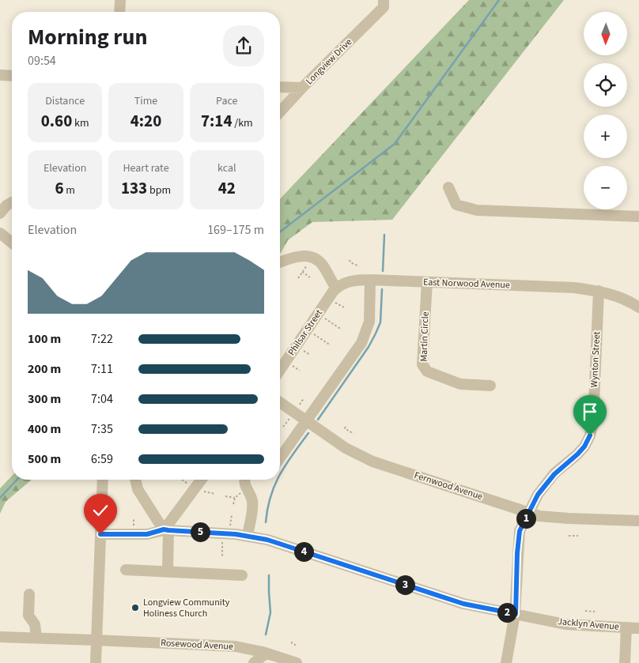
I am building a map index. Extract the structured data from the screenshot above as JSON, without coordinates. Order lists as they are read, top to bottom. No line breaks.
{"streets":{"street":["Longview Drive","East Norwood Avenue","Philsar Street","Martin Circle","Wynton Street","Fernwood Avenue","Jacklyn Avenue","Rosewood Avenue"]},"crossings":[["East Norwood Avenue","Philsar Street"],["East Norwood Avenue","Martin Circle"],["East Norwood Avenue","Wynton Street"],["Wynton Street","Fernwood Avenue"],["Wynton Street","Jacklyn Avenue"]],"places":["Longview Community Holiness Church"],"north":"bottom","page":{"map_buttons":["+","−"],"heading":["Morning run","09:54"],"stats":[["Distance","0.60 km"],["Time","4:20"],["Pace","7:14 /km"],["Elevation","6 m"],["Heart rate","133 bpm"],["kcal","42"]],"chart":["Elevation","169–175 m"],"list":[{"name":"100 m","note":"7:22"},{"name":"200 m","note":"7:11"},{"name":"300 m","note":"7:04"},{"name":"400 m","note":"7:35"},{"name":"500 m","note":"6:59"}],"pins":["1","5","4","3","2"]}}
